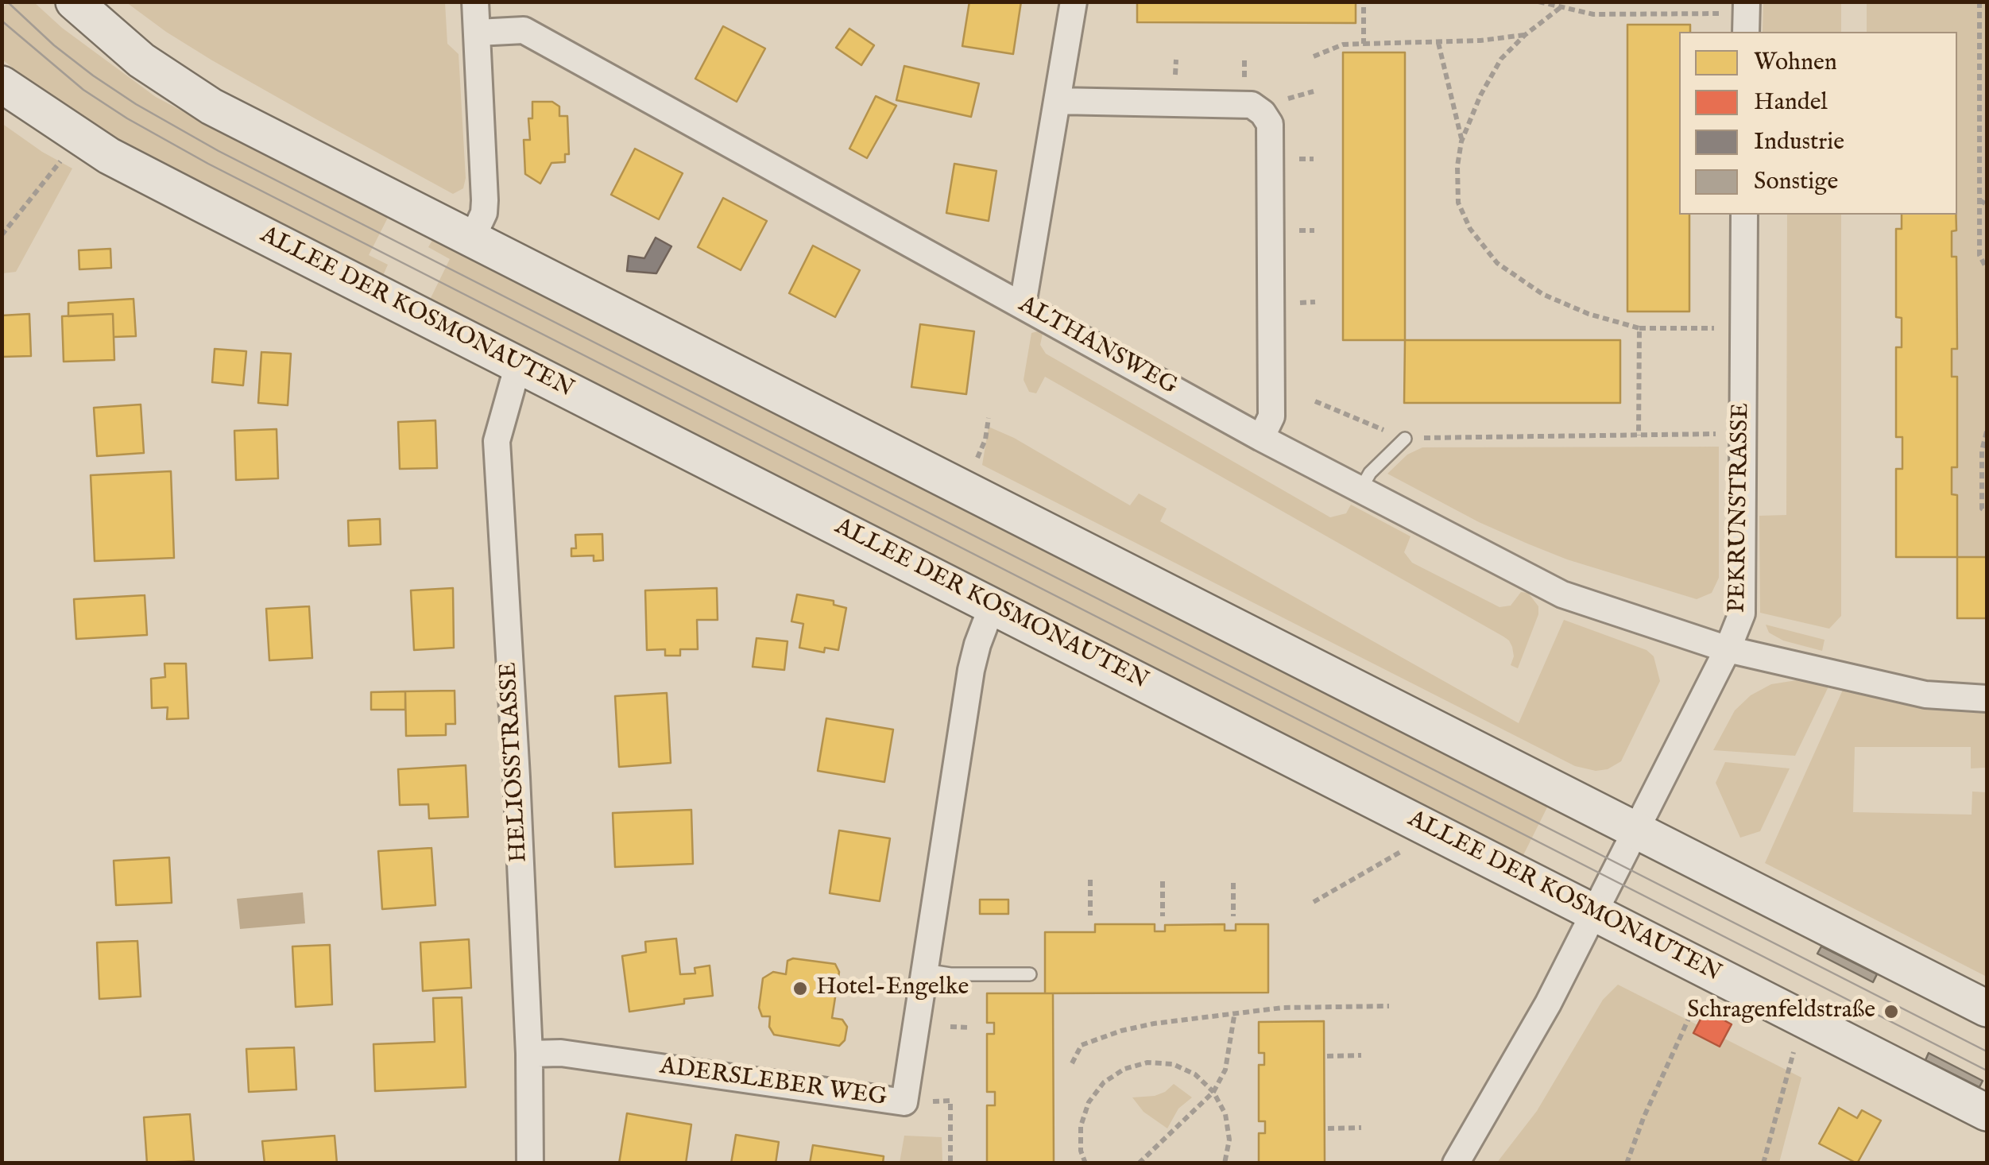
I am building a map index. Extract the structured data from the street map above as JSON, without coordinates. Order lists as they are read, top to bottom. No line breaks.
{"streets":{"main road":["ALLEE DER KOSMONAUTEN"],"street":["ALTHANSWEG","PEKRUNSTRASSE","HELIOSSTRASSE","ADERSLEBER WEG"]},"crossings":[["ALLEE DER KOSMONAUTEN","PEKRUNSTRASSE"],["ALLEE DER KOSMONAUTEN","HELIOSSTRASSE"],["ALLEE DER KOSMONAUTEN","ADERSLEBER WEG"],["ALTHANSWEG","PEKRUNSTRASSE"],["HELIOSSTRASSE","ADERSLEBER WEG"]],"places":["Hotel-Engelke","Schragenfeldstraße"],"legend":["Wohnen","Handel","Industrie","Sonstige"]}
